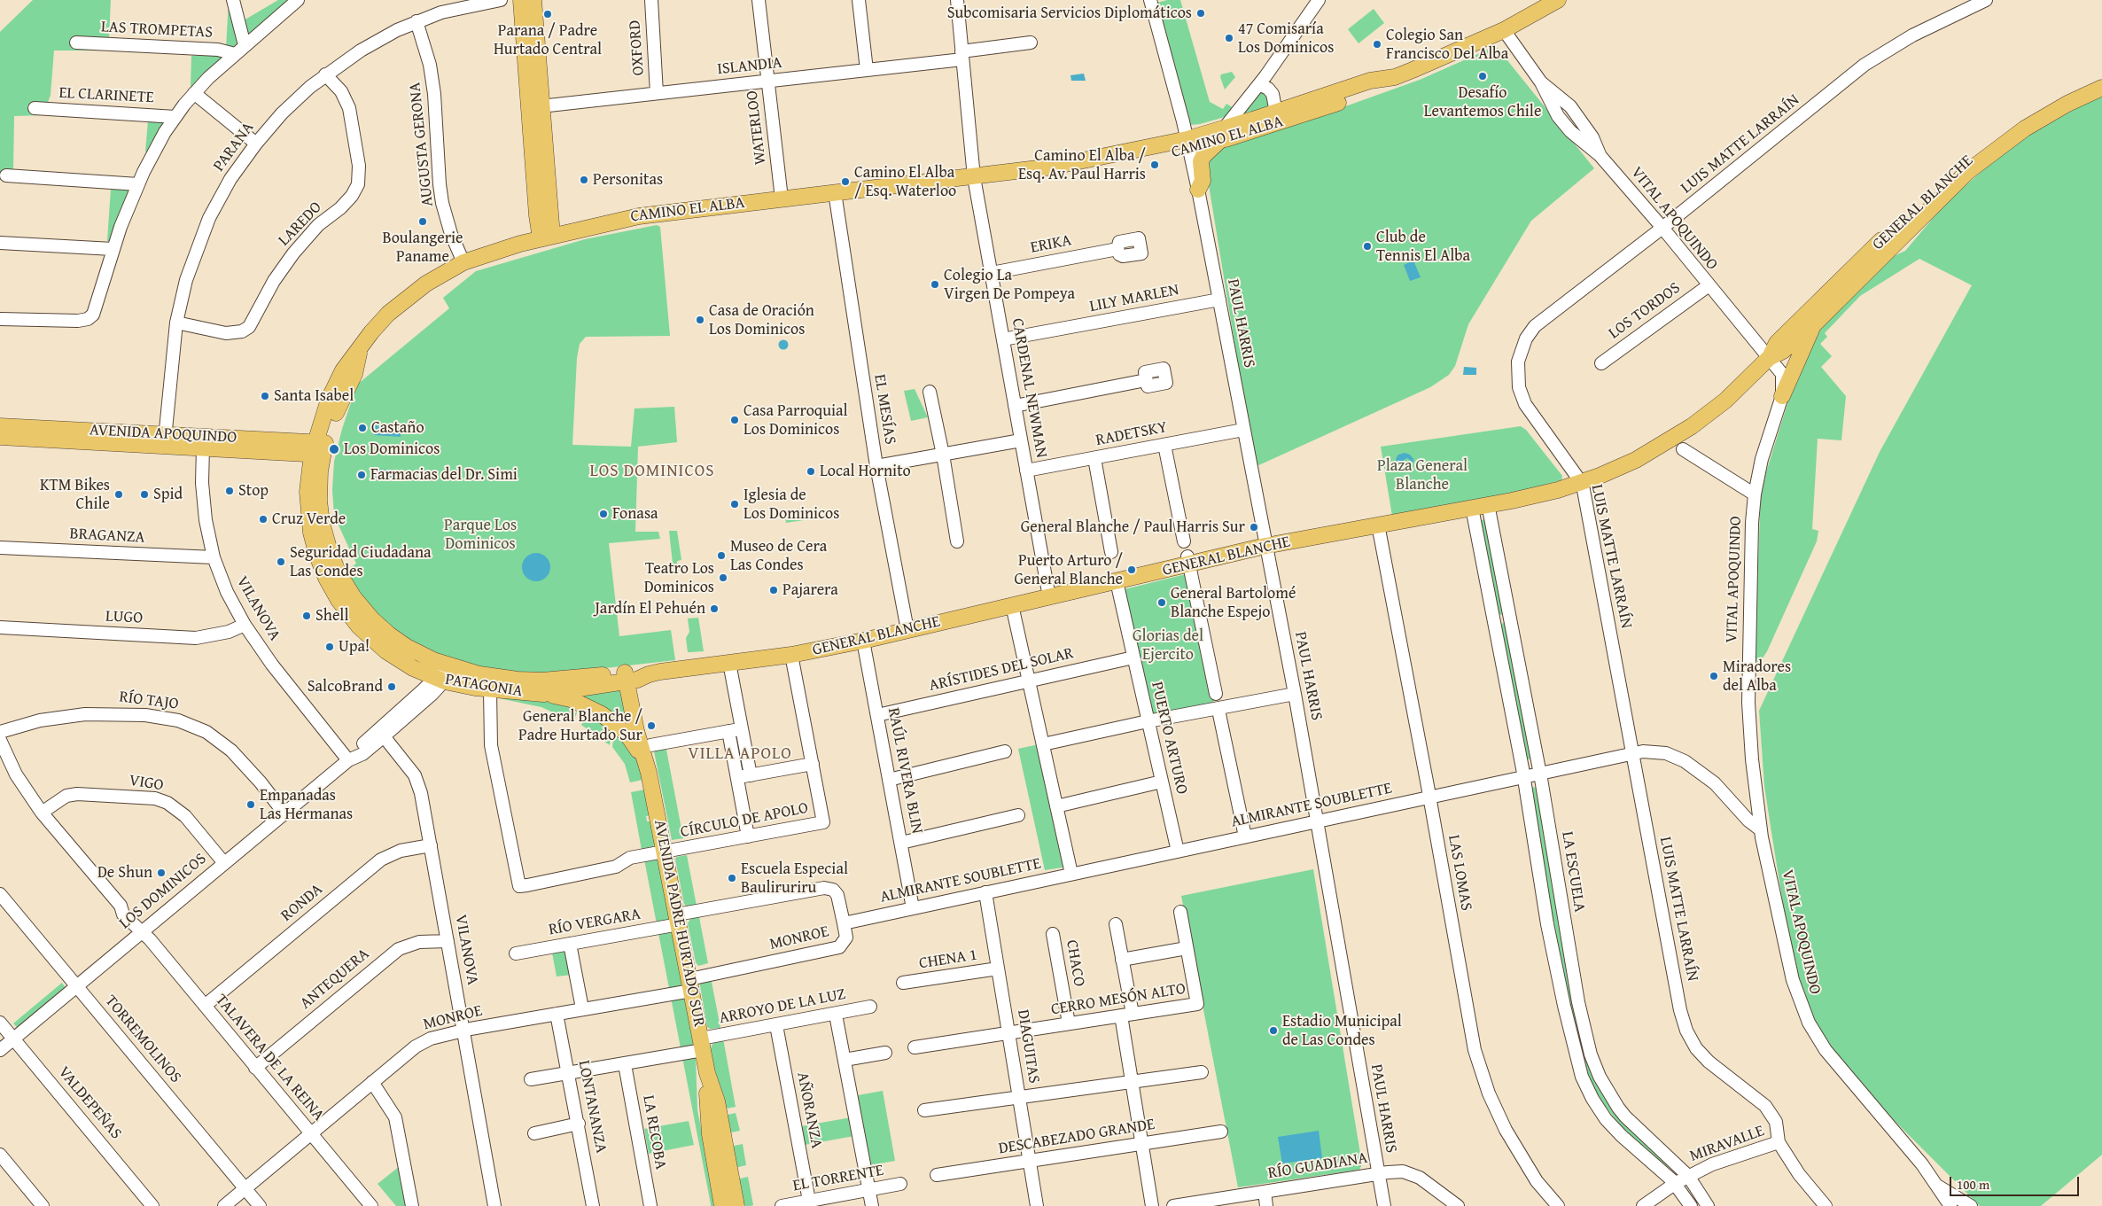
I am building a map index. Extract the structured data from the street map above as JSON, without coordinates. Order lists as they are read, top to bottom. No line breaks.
{"streets":{"main road":["CAMINO EL ALBA","GENERAL BLANCHE","AVENIDA APOQUINDO","PATAGONIA","AVENIDA PADRE HURTADO SUR"],"street":["LAS TROMPETAS","OXFORD","ISLANDIA","EL CLARINETE","WATERLOO","AUGUSTA GERONA","LUIS MATTE LARRAÍN","PARANA","VITAL APOQUINDO","LAREDO","ERIKA","LILY MARLEN","LOS TORDOS","PAUL HARRIS","CARDENAL NEWMAN","EL MESÍAS","RADETSKY","BRAGANZA","VILANOVA","LUGO","ARÍSTIDES DEL SOLAR","RÍO TAJO","PUERTO ARTURO","RAÚL RIVERA BLIN","VIGO","ALMIRANTE SOUBLETTE","CÍRCULO DE APOLO","LA ESCUELA","LAS LOMAS","LOS DOMINICOS","RONDA","RÍO VERGARA","MONROE","CHENA 1","CHACO","ANTEQUERA","CERRO MESÓN ALTO","ARROYO DE LA LUZ","TORREMOLINOS","DIAGUITAS","TALAVERA DE LA REINA","VALDEPEÑAS","LONTANANZA","AÑORANZA","LA RECOBA","DESCABEZADO GRANDE","MIRAVALLE","RÍO GUADIANA","EL TORRENTE"]},"crossings":[["OXFORD","ISLANDIA"],["ISLANDIA","WATERLOO"],["ISLANDIA","CARDENAL NEWMAN"],["WATERLOO","CAMINO EL ALBA"],["CAMINO EL ALBA","AUGUSTA GERONA"],["CAMINO EL ALBA","VITAL APOQUINDO"],["CAMINO EL ALBA","PAUL HARRIS"],["CAMINO EL ALBA","CARDENAL NEWMAN"],["CAMINO EL ALBA","EL MESÍAS"],["CAMINO EL ALBA","AVENIDA APOQUINDO"],["CAMINO EL ALBA","PATAGONIA"],["AUGUSTA GERONA","PARANA"],["LUIS MATTE LARRAÍN","GENERAL BLANCHE"],["LUIS MATTE LARRAÍN","VITAL APOQUINDO"],["LUIS MATTE LARRAÍN","ALMIRANTE SOUBLETTE"],["LUIS MATTE LARRAÍN","MIRAVALLE"],["PARANA","LAREDO"],["PARANA","AVENIDA APOQUINDO"],["GENERAL BLANCHE","VITAL APOQUINDO"],["GENERAL BLANCHE","PAUL HARRIS"],["GENERAL BLANCHE","CARDENAL NEWMAN"],["GENERAL BLANCHE","EL MESÍAS"],["GENERAL BLANCHE","PATAGONIA"],["GENERAL BLANCHE","PUERTO ARTURO"],["GENERAL BLANCHE","RAÚL RIVERA BLIN"],["GENERAL BLANCHE","CÍRCULO DE APOLO"],["GENERAL BLANCHE","LA ESCUELA"],["GENERAL BLANCHE","LAS LOMAS"],["GENERAL BLANCHE","AVENIDA PADRE HURTADO SUR"],["VITAL APOQUINDO","LOS TORDOS"],["VITAL APOQUINDO","ALMIRANTE SOUBLETTE"],["ERIKA","CARDENAL NEWMAN"],["LILY MARLEN","PAUL HARRIS"],["LILY MARLEN","CARDENAL NEWMAN"],["PAUL HARRIS","RADETSKY"],["PAUL HARRIS","ALMIRANTE SOUBLETTE"],["PAUL HARRIS","RÍO GUADIANA"],["CARDENAL NEWMAN","RADETSKY"],["AVENIDA APOQUINDO","VILANOVA"],["AVENIDA APOQUINDO","PATAGONIA"],["BRAGANZA","VILANOVA"],["VILANOVA","LUGO"],["VILANOVA","LOS DOMINICOS"],["VILANOVA","RONDA"],["VILANOVA","MONROE"],["VILANOVA","ANTEQUERA"],["ARÍSTIDES DEL SOLAR","PUERTO ARTURO"],["ARÍSTIDES DEL SOLAR","RAÚL RIVERA BLIN"],["PATAGONIA","CÍRCULO DE APOLO"],["PATAGONIA","LOS DOMINICOS"],["PATAGONIA","AVENIDA PADRE HURTADO SUR"],["RÍO TAJO","LOS DOMINICOS"],["PUERTO ARTURO","ALMIRANTE SOUBLETTE"],["RAÚL RIVERA BLIN","ALMIRANTE SOUBLETTE"],["VIGO","LOS DOMINICOS"],["VIGO","TALAVERA DE LA REINA"],["ALMIRANTE SOUBLETTE","LA ESCUELA"],["ALMIRANTE SOUBLETTE","LAS LOMAS"],["ALMIRANTE SOUBLETTE","RÍO VERGARA"],["ALMIRANTE SOUBLETTE","MONROE"],["ALMIRANTE SOUBLETTE","DIAGUITAS"],["CÍRCULO DE APOLO","AVENIDA PADRE HURTADO SUR"],["LA ESCUELA","MIRAVALLE"],["LOS DOMINICOS","TORREMOLINOS"],["LOS DOMINICOS","TALAVERA DE LA REINA"],["LOS DOMINICOS","VALDEPEÑAS"],["RONDA","TALAVERA DE LA REINA"],["RÍO VERGARA","AVENIDA PADRE HURTADO SUR"],["RÍO VERGARA","MONROE"],["AVENIDA PADRE HURTADO SUR","MONROE"],["AVENIDA PADRE HURTADO SUR","ARROYO DE LA LUZ"],["MONROE","TORREMOLINOS"],["MONROE","TALAVERA DE LA REINA"],["MONROE","LONTANANZA"],["CHENA 1","DIAGUITAS"],["CHACO","CERRO MESÓN ALTO"],["ANTEQUERA","TALAVERA DE LA REINA"],["CERRO MESÓN ALTO","DIAGUITAS"],["ARROYO DE LA LUZ","LONTANANZA"],["ARROYO DE LA LUZ","AÑORANZA"],["ARROYO DE LA LUZ","LA RECOBA"],["DIAGUITAS","DESCABEZADO GRANDE"],["AÑORANZA","EL TORRENTE"]],"districts":["LOS DOMINICOS","VILLA APOLO"],"parks":["Plaza General Blanche","Parque Los Dominicos","Glorias del Ejercito"],"places":["Subcomisaria Servicios Diplomáticos","Parana / Padre Hurtado Central","47 Comisaría Los Dominicos","Colegio San Francisco Del Alba","Desafío Levantemos Chile","Camino El Alba / Esq. Av. Paul Harris","Personitas","Camino El Alba / Esq. Waterloo","Boulangerie Paname","Club de Tennis El Alba","Colegio La Virgen De Pompeya","Casa de Oración Los Dominicos","Santa Isabel","Casa Parroquial Los Dominicos","Castaño","Los Dominicos","Local Hornito","Farmacias del Dr. Simi","Stop","KTM Bikes Chile","Spid","Iglesia de Los Dominicos","Fonasa","Cruz Verde","General Blanche / Paul Harris Sur","Museo de Cera Las Condes","Seguridad Ciudadana Las Condes","Puerto Arturo / General Blanche","Teatro Los Dominicos","Pajarera","General Bartolomé Blanche Espejo","Jardín El Pehuén","Shell","Upa!","Miradores del Alba","SalcoBrand","General Blanche / Padre Hurtado Sur","Empanadas Las Hermanas","De Shun","Escuela Especial Bauliruriru","Estadio Municipal de Las Condes"],"scale_bar":"100 m"}
